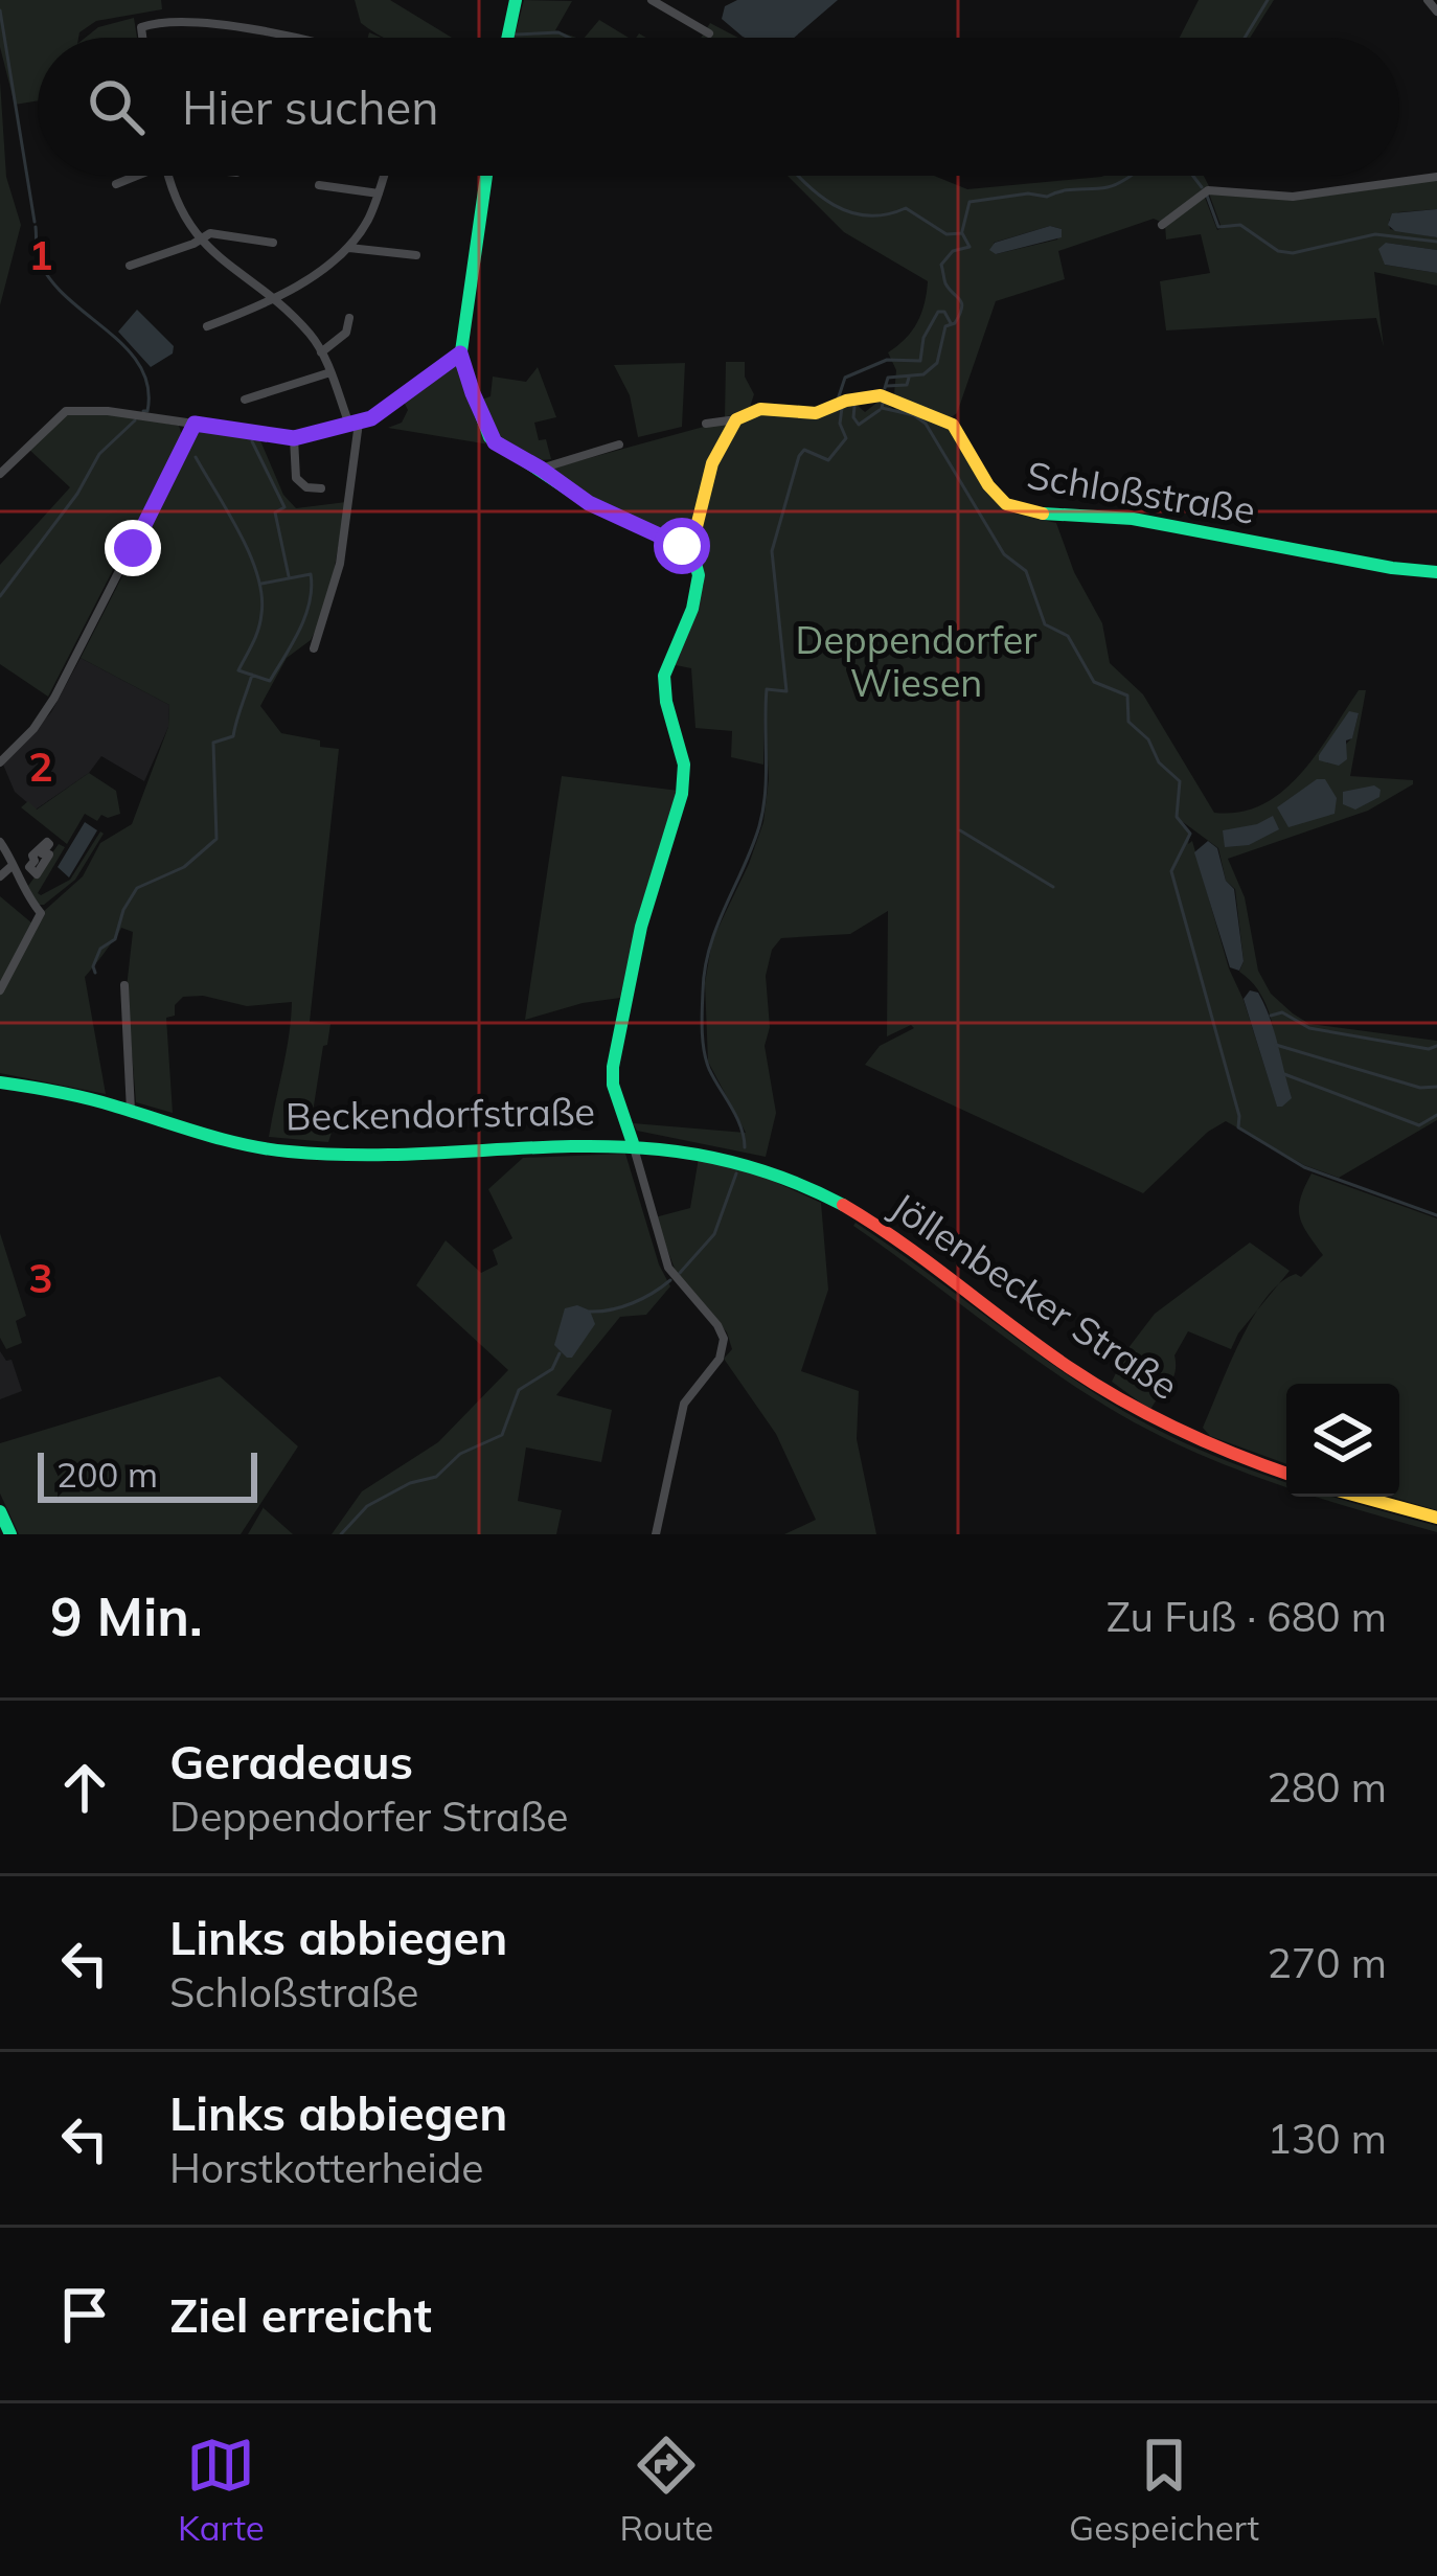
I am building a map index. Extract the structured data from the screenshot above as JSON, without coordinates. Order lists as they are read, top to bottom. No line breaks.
{"streets":{"street":["Schloßstraße","Beckendorfstraße","Jöllenbecker Straße"]},"crossings":[["Beckendorfstraße","Jöllenbecker Straße"]],"parks":["Deppendorfer Wiesen"],"scale_bar":"200 m","page":{"search":"Hier suchen","scale":"200 m","heading":["9 Min.","Zu Fuß · 680 m"],"list":[["Geradeaus","Deppendorfer Straße","280 m"],["Links abbiegen","Schloßstraße","270 m"],["Links abbiegen","Horstkotterheide","130 m"],"Ziel erreicht"],"nav":["Karte","Route","Gespeichert"]},"grid":{"rows":["1","2","3"]}}
